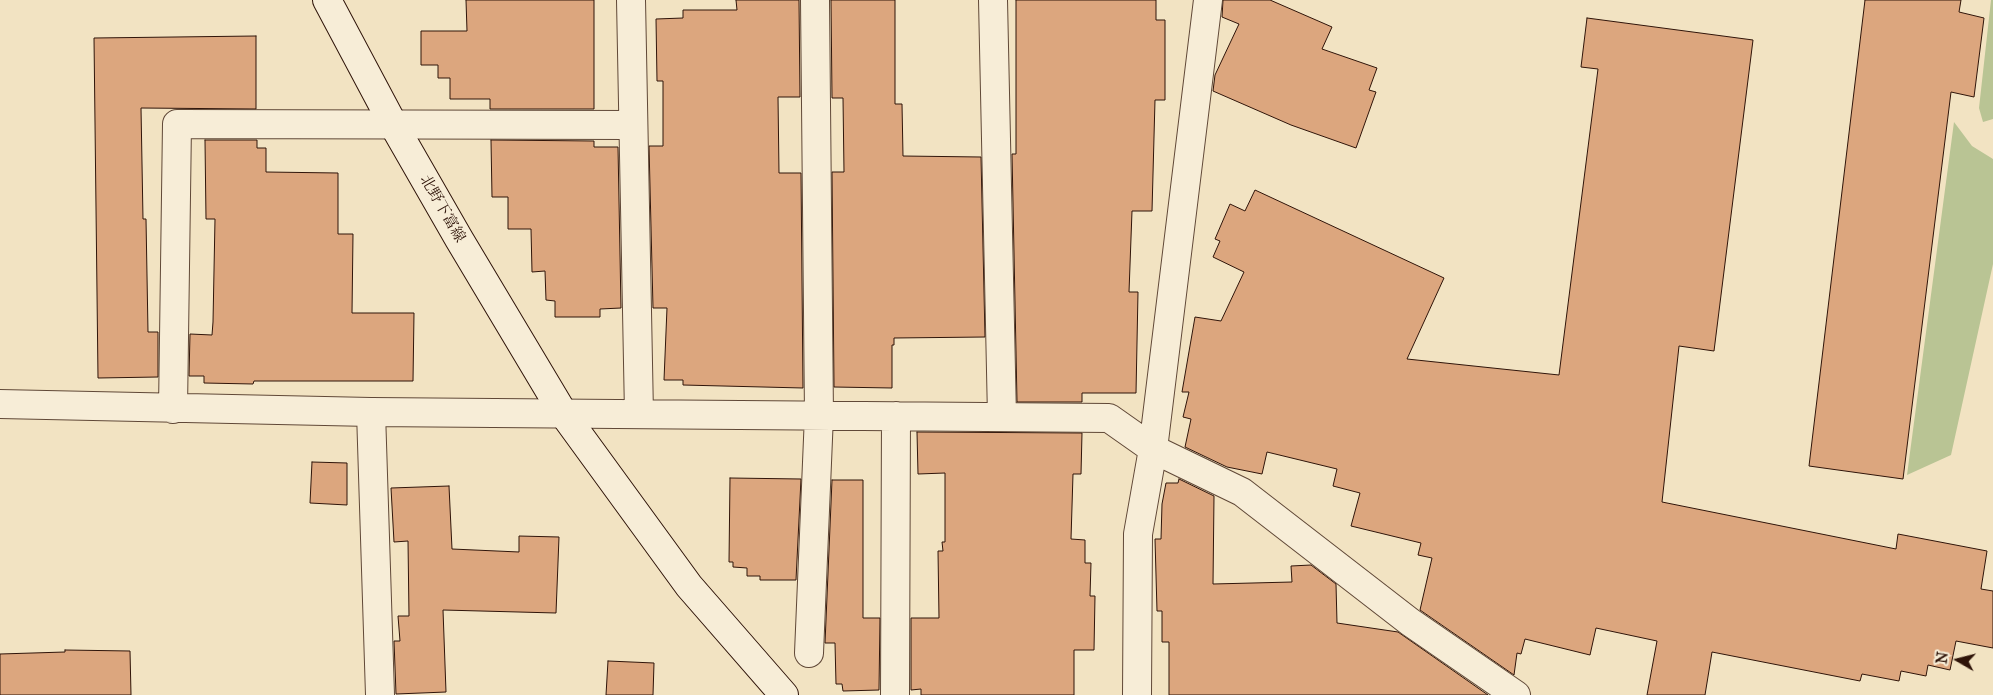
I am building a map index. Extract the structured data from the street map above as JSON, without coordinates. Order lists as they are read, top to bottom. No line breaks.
{"streets":{"street":["北野下富線"]},"north":"left"}
